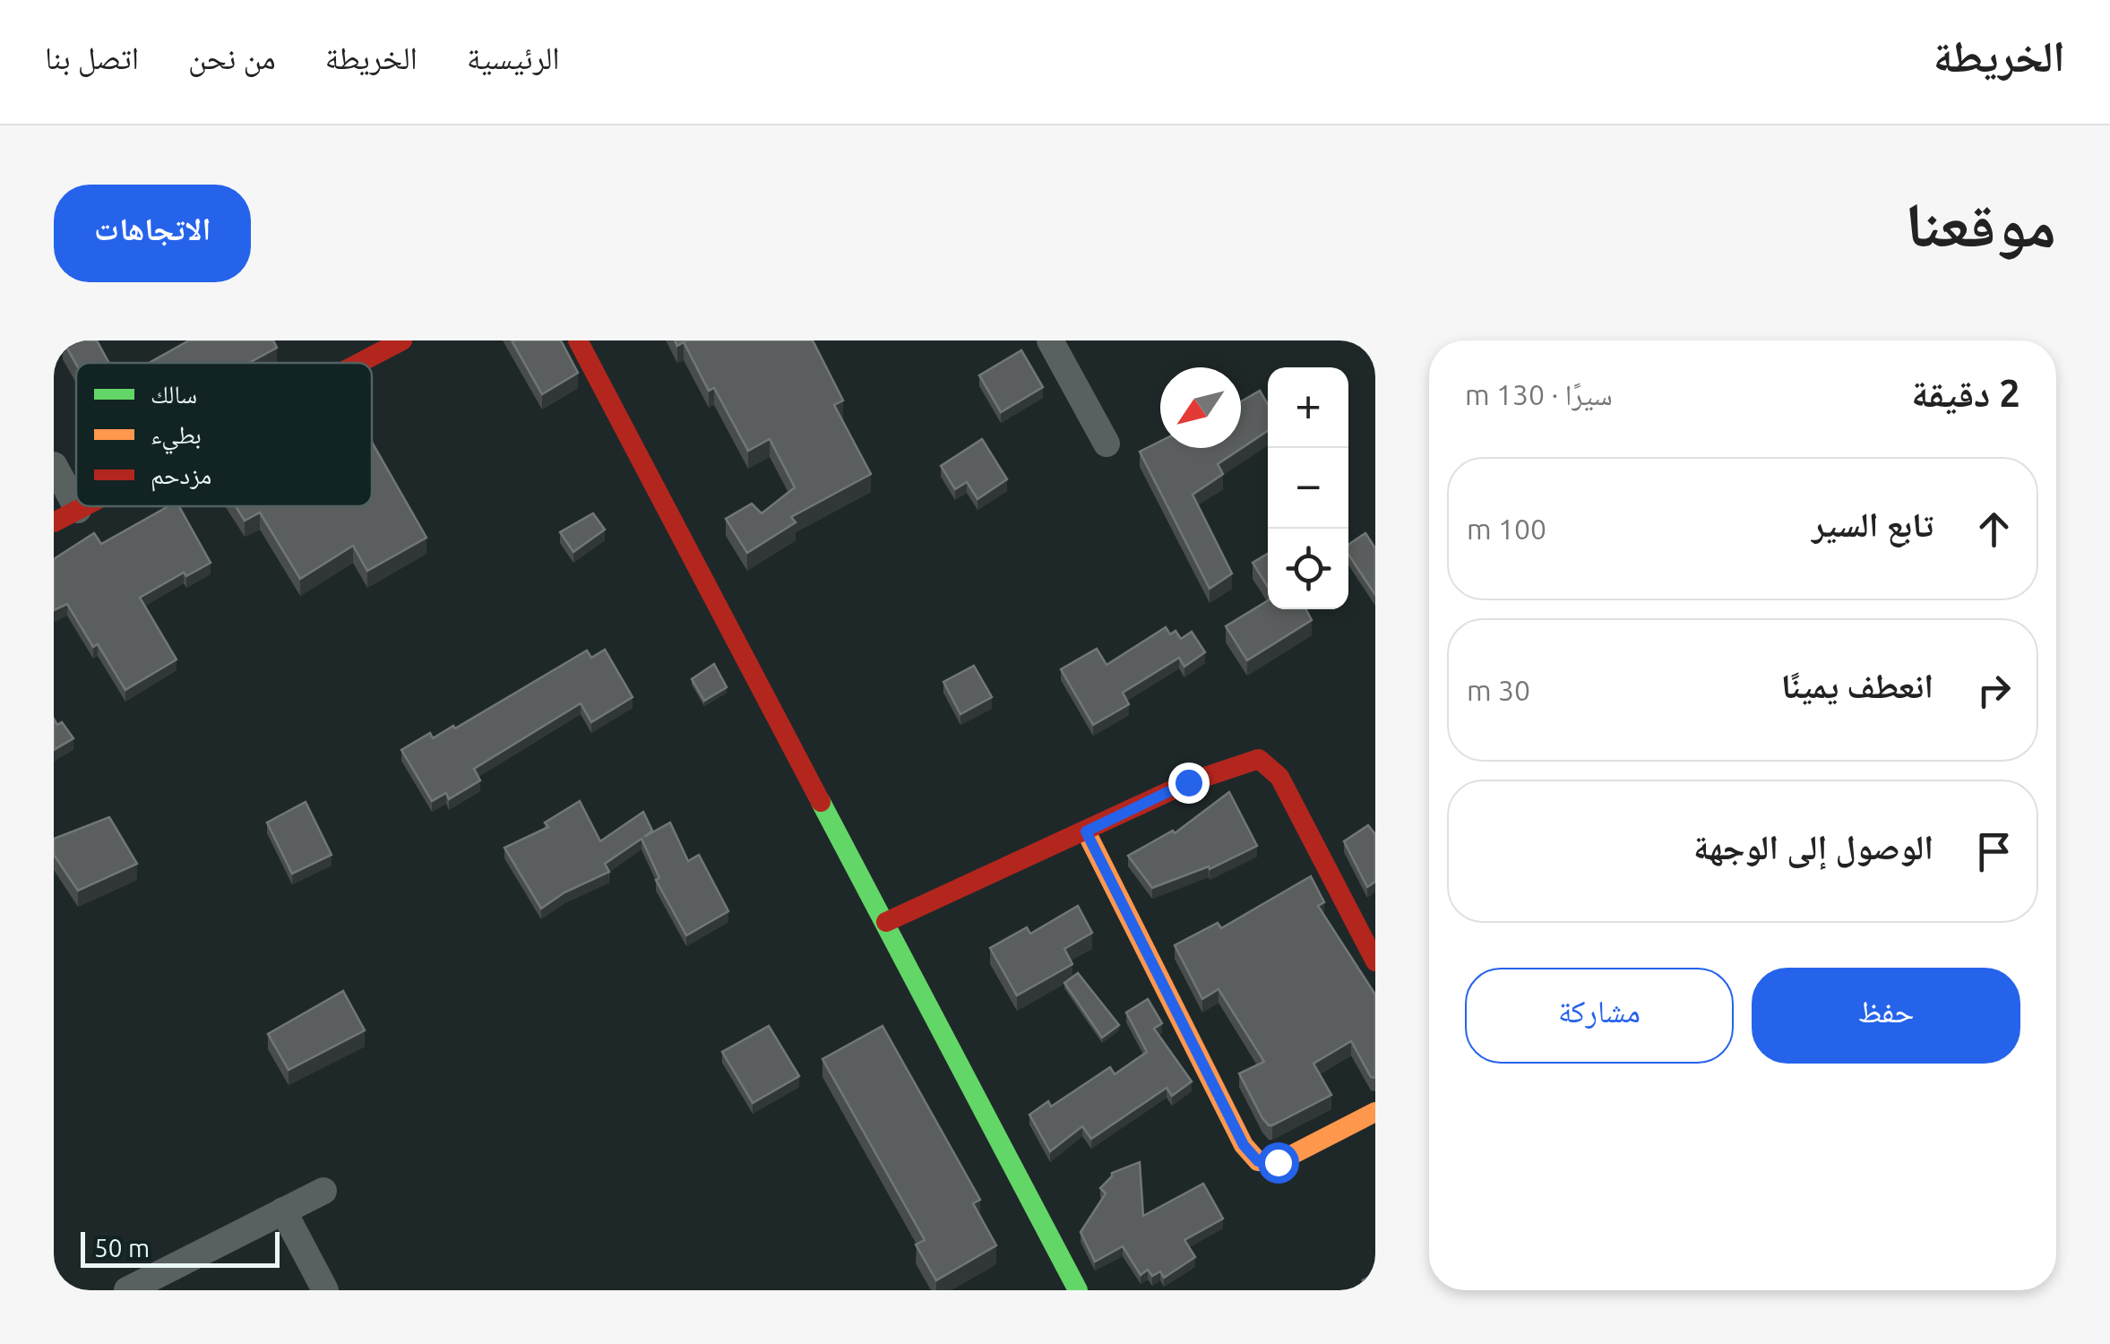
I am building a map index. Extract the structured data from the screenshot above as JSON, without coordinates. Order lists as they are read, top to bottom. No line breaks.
{"legend":["سالك","بطيء","مزدحم"],"scale_bar":"50 m","north":"bottom left","page":{"header":"الخريطة","nav":["الرئيسية","الخريطة","من نحن","اتصل بنا"],"title":"موقعنا","buttons":["الاتجاهات",["حفظ","مشاركة"]],"heading":["2 دقيقة","سيرًا · 130 m"],"map_buttons":["+","−"],"list":[["تابع السير","100 m"],["انعطف يمينًا","30 m"],"الوصول إلى الوجهة"],"scale":"50 m"}}
